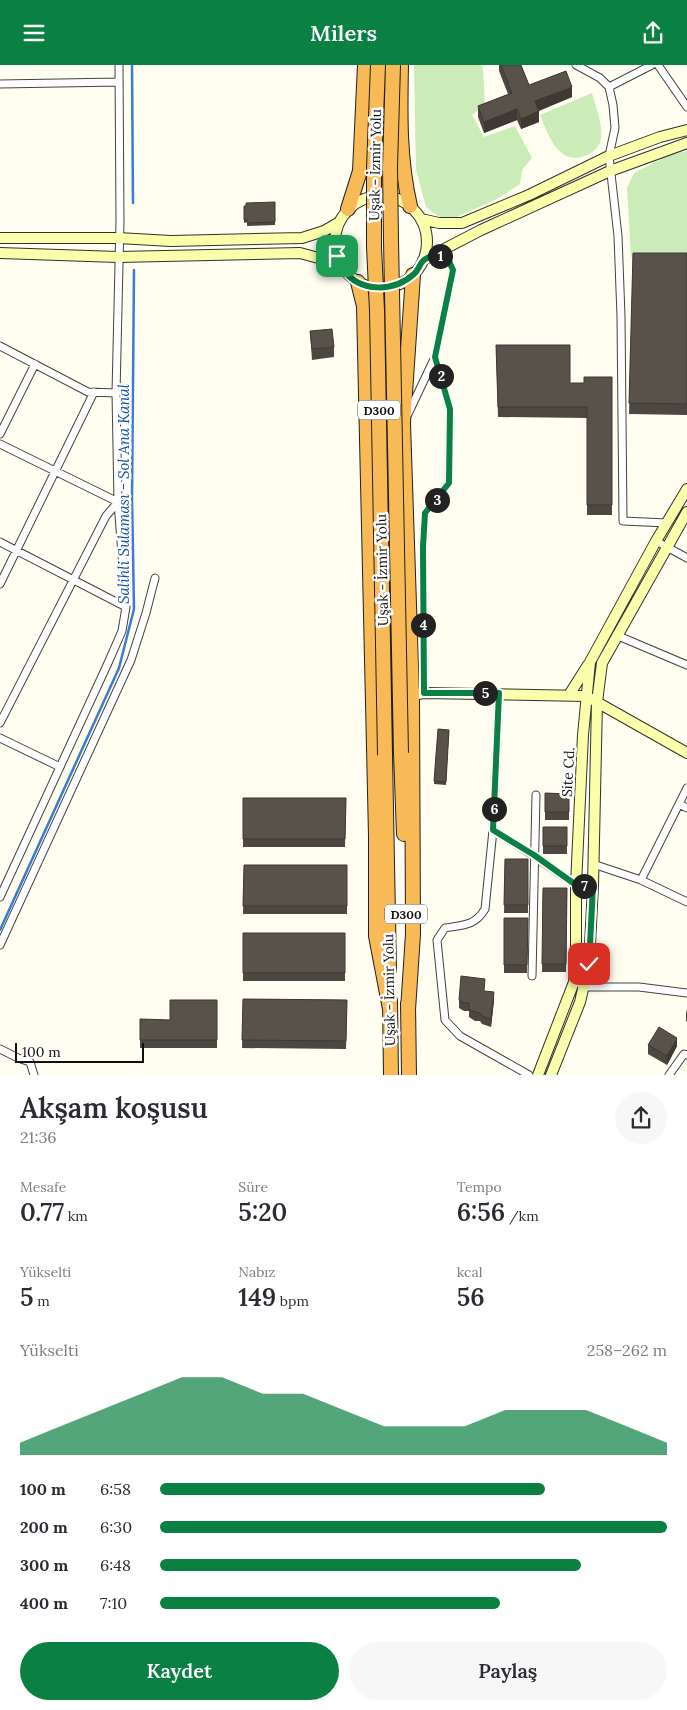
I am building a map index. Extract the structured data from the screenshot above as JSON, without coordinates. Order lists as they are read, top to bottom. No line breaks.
{"streets":{"highway":["Uşak - İzmir Yolu","D300"],"main road":["Site Cd."]},"water":["Salihli Sulaması - Sol Ana Kanal"],"scale_bar":"100 m","page":{"header":"Milers","pins":["1","2","3","4","5","6","7"],"scale":"100 m","heading":["Akşam koşusu","21:36"],"stats":[["Mesafe","0.77 km"],["Süre","5:20"],["Tempo","6:56 /km"],["Yükselti","5 m"],["Nabız","149 bpm"],["kcal","56"]],"chart":["Yükselti","258–262 m"],"list":[{"name":"100 m","note":"6:58"},{"name":"200 m","note":"6:30"},{"name":"300 m","note":"6:48"},{"name":"400 m","note":"7:10"}],"buttons":["Kaydet","Paylaş"]}}
